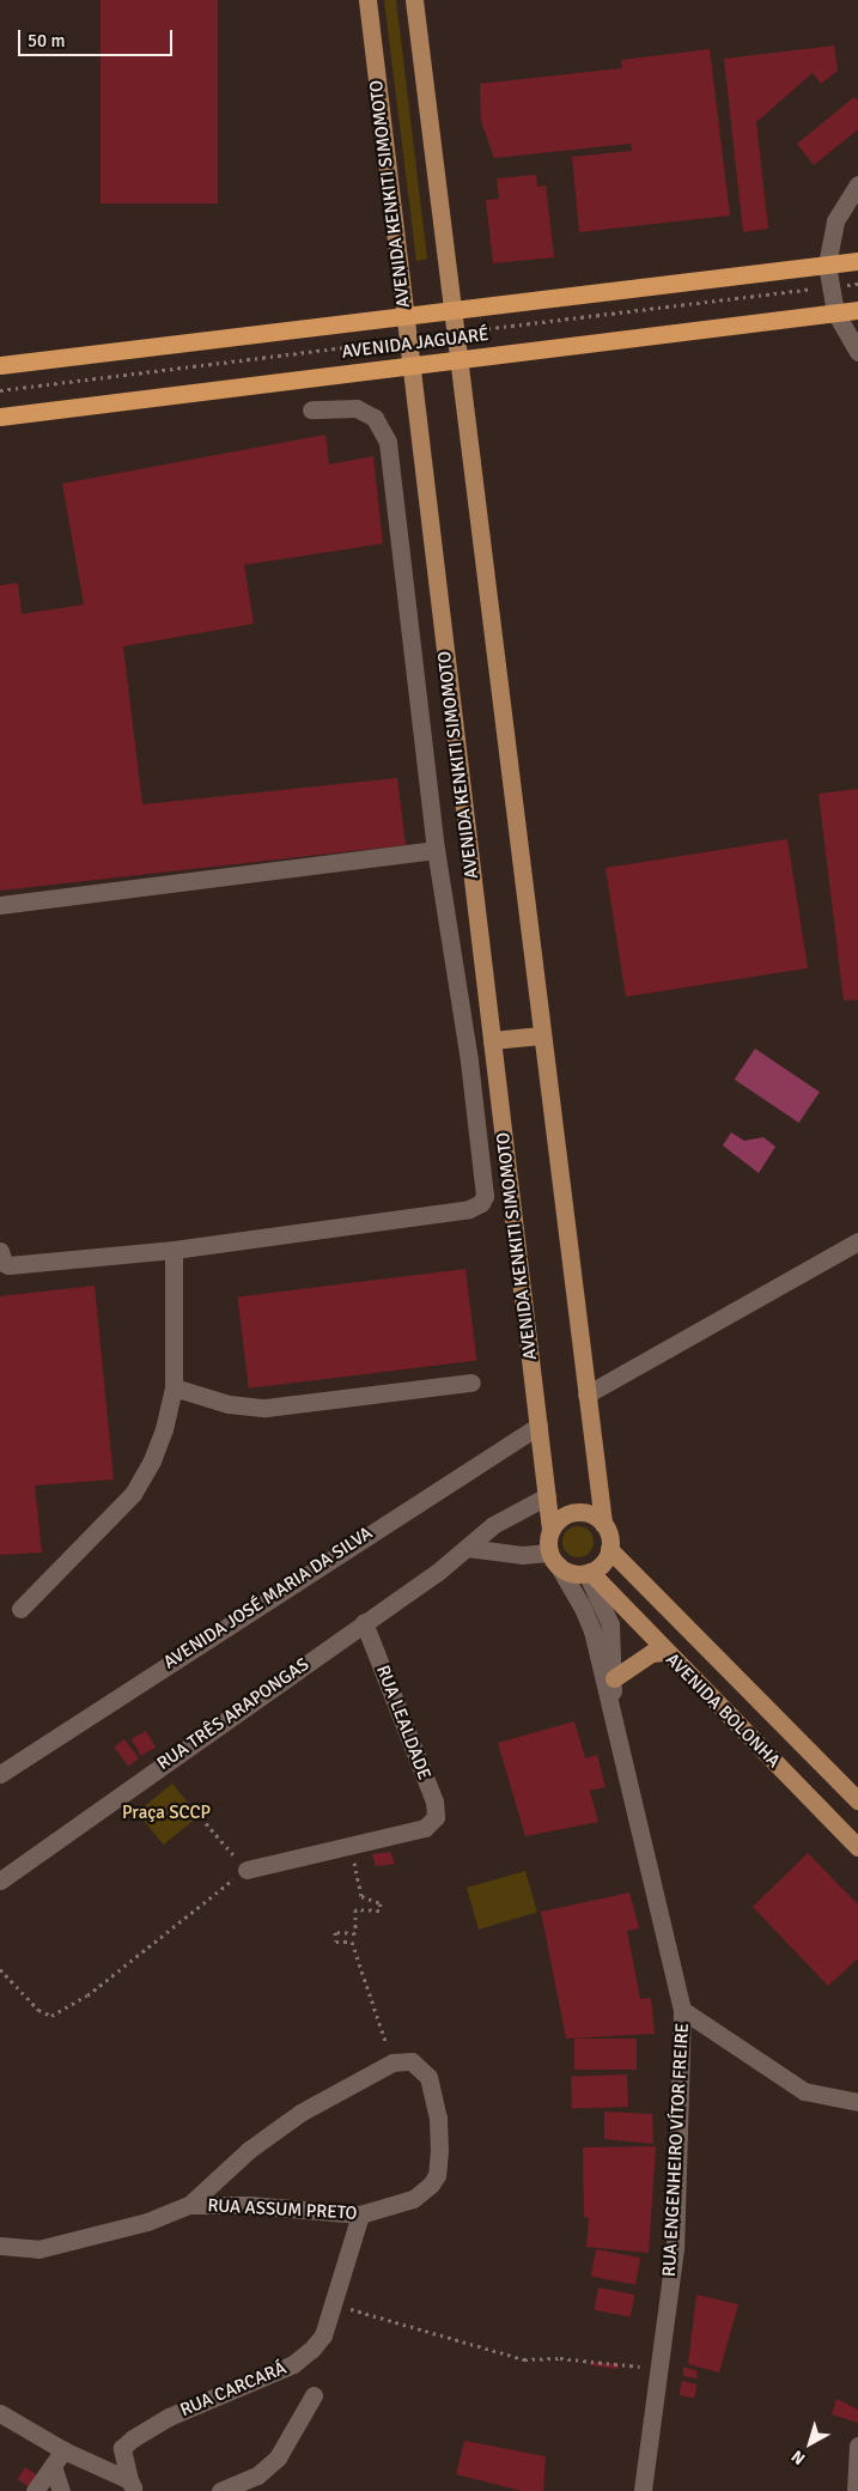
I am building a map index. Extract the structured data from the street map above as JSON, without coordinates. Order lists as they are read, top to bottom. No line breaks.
{"streets":{"highway":["AVENIDA JAGUARÉ"],"main road":["AVENIDA KENKITI SIMOMOTO","AVENIDA BOLONHA"],"street":["AVENIDA JOSÉ MARIA DA SILVA","RUA TRÊS ARAPONGAS","RUA LEALDADE","RUA ENGENHEIRO VÍTOR FREIRE","RUA ASSUM PRETO","RUA CARCARÁ"]},"crossings":[["AVENIDA KENKITI SIMOMOTO","AVENIDA JAGUARÉ"],["AVENIDA KENKITI SIMOMOTO","AVENIDA JOSÉ MARIA DA SILVA"],["AVENIDA KENKITI SIMOMOTO","AVENIDA BOLONHA"],["AVENIDA KENKITI SIMOMOTO","RUA ENGENHEIRO VÍTOR FREIRE"],["AVENIDA BOLONHA","RUA ENGENHEIRO VÍTOR FREIRE"],["RUA TRÊS ARAPONGAS","RUA LEALDADE"],["RUA ASSUM PRETO","RUA CARCARÁ"]],"parks":["Praça SCCP"],"scale_bar":"50 m","north":"bottom left"}
